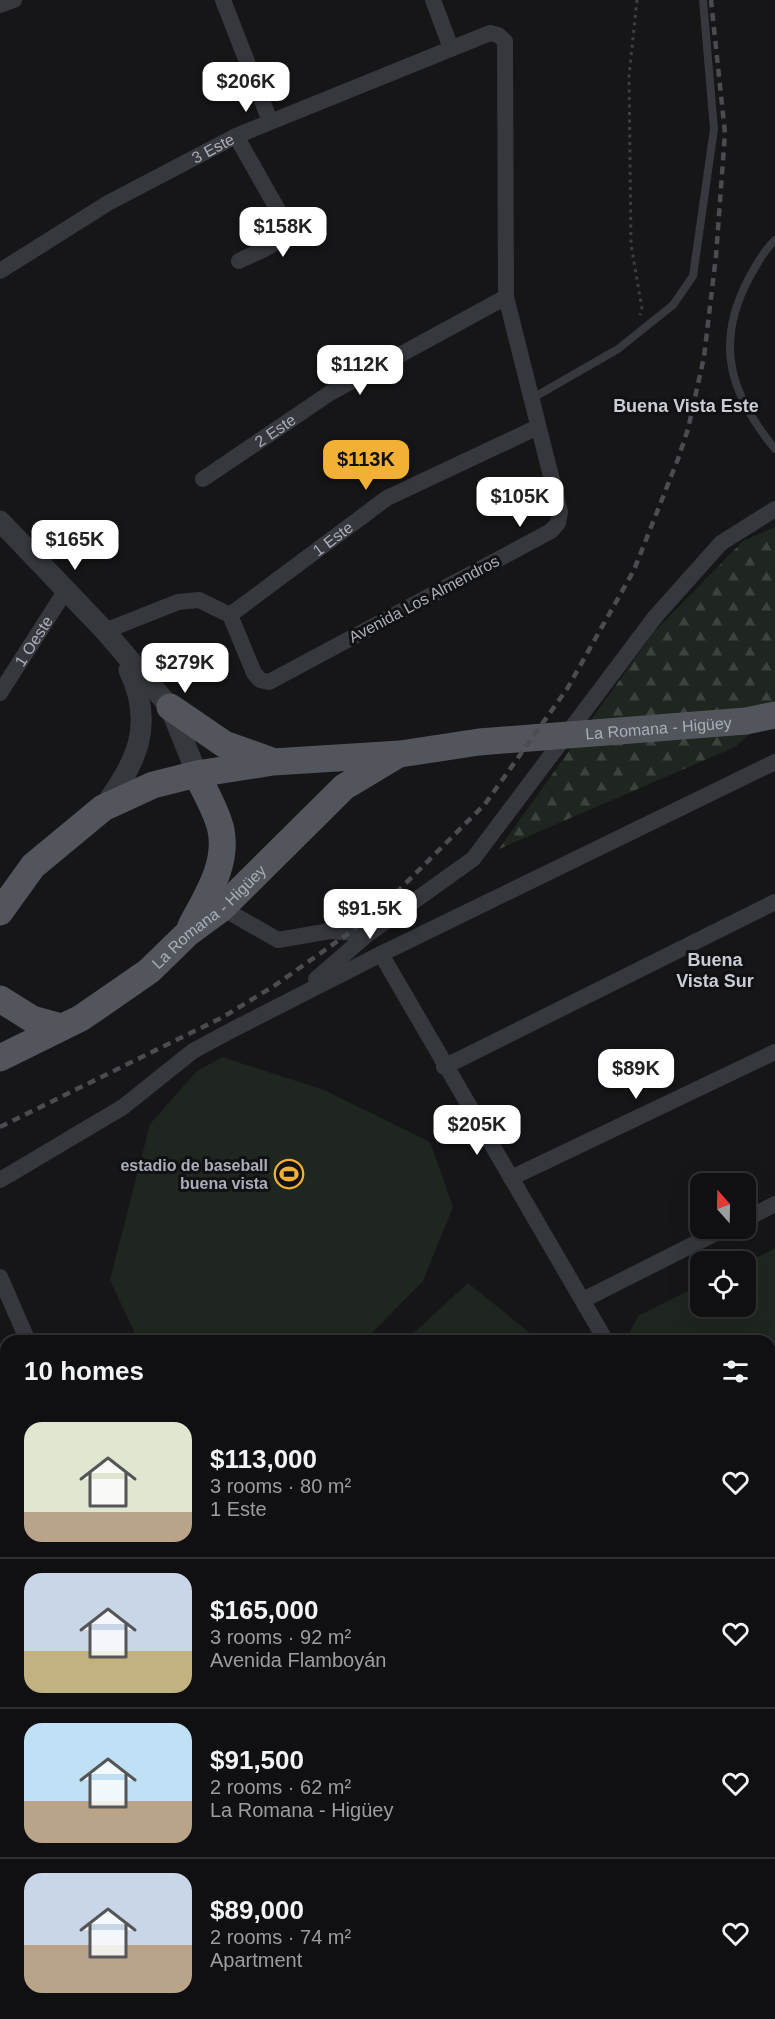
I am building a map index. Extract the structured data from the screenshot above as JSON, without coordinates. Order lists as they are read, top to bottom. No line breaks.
{"streets":{"main road":["La Romana - Higüey"],"street":["3 Este","2 Este","1 Este","Avenida Los Almendros","1 Oeste"]},"crossings":[["3 Este","Avenida Los Almendros"],["2 Este","Avenida Los Almendros"],["1 Este","Avenida Los Almendros"]],"districts":["Buena Vista Este","Buena Vista Sur"],"places":{"sports":["estadio de baseball buena vista"]},"north":"top","page":{"price":["$206K","$158K","$112K","$113K","$105K","$165K","$279K","$91.5K","$89K","$205K"],"heading":"10 homes","list":[{"name":"$113,000","note":"3 rooms · 80 m² · 1 Este"},{"name":"$165,000","note":"3 rooms · 92 m² · Avenida Flamboyán"},{"name":"$91,500","note":"2 rooms · 62 m² · La Romana - Higüey"},{"name":"$89,000","note":"2 rooms · 74 m² · Apartment"}]}}
